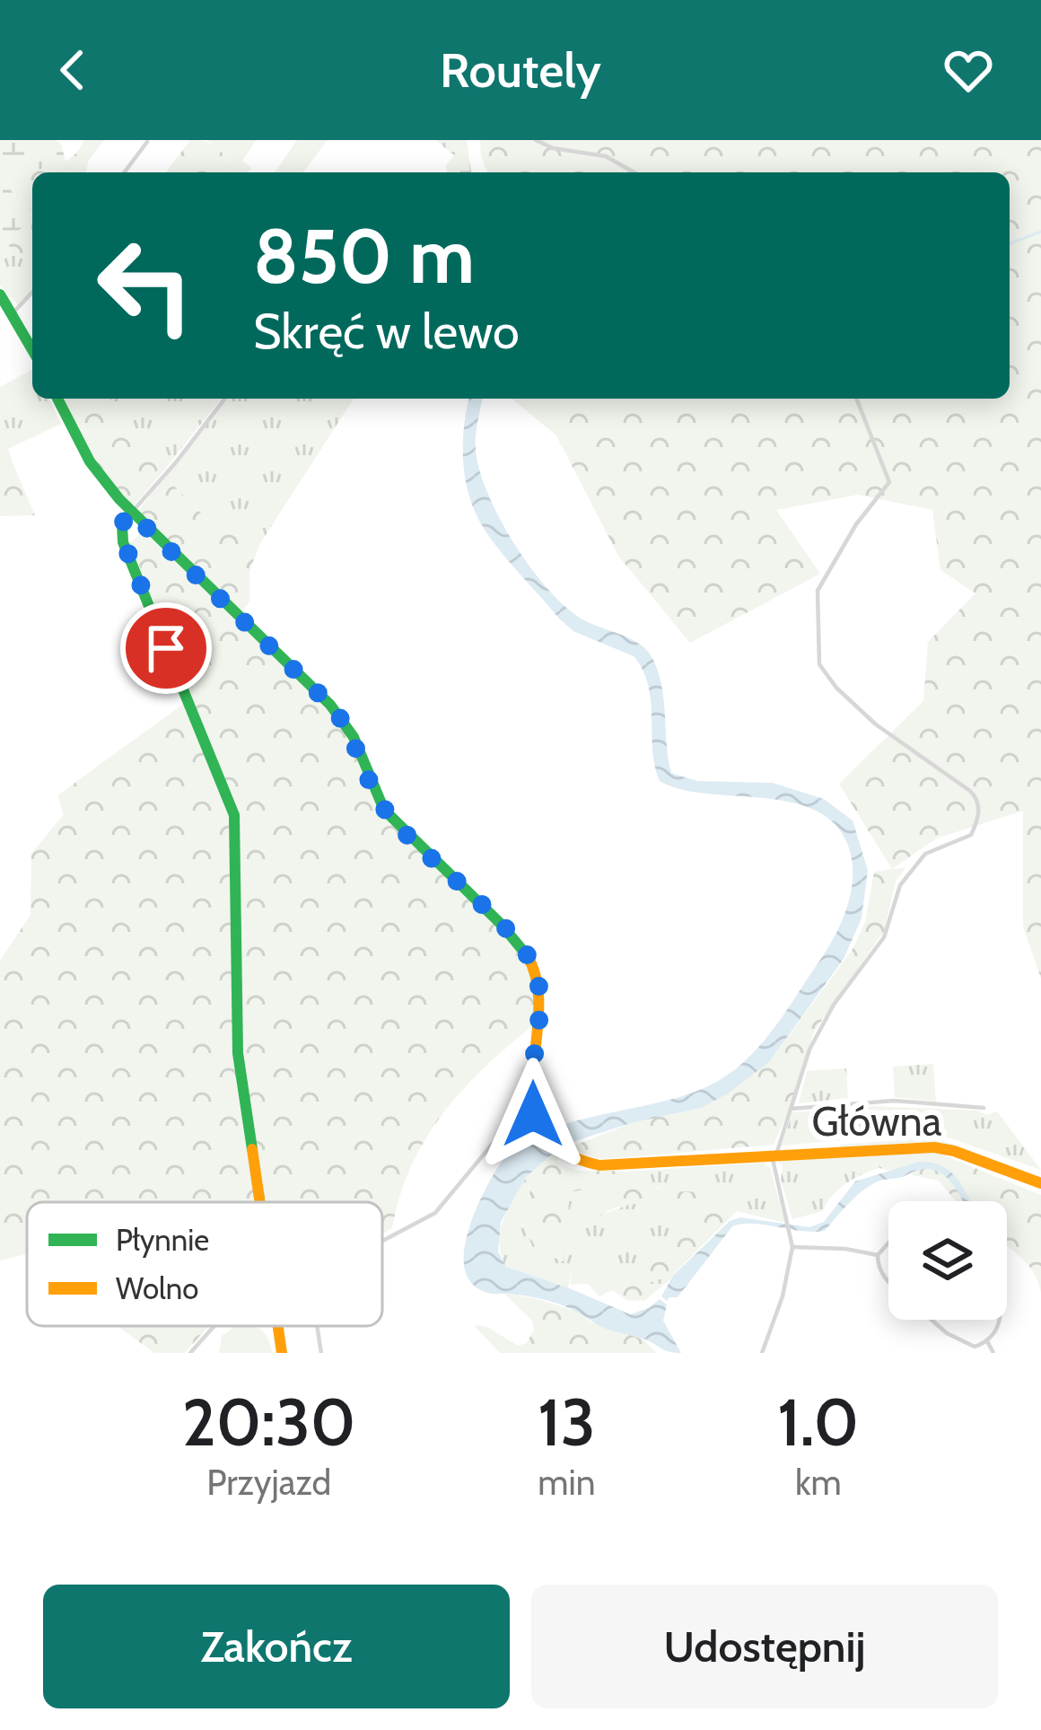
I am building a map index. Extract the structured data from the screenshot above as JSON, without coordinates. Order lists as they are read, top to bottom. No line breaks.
{"streets":{"street":["Główna"]},"legend":["Płynnie","Wolno"],"page":{"header":"Routely","turn":["850 m","Skręć w lewo"],"eta":["20:30","Przyjazd","13","min","1.0","km"],"buttons":["Zakończ","Udostępnij"]}}
